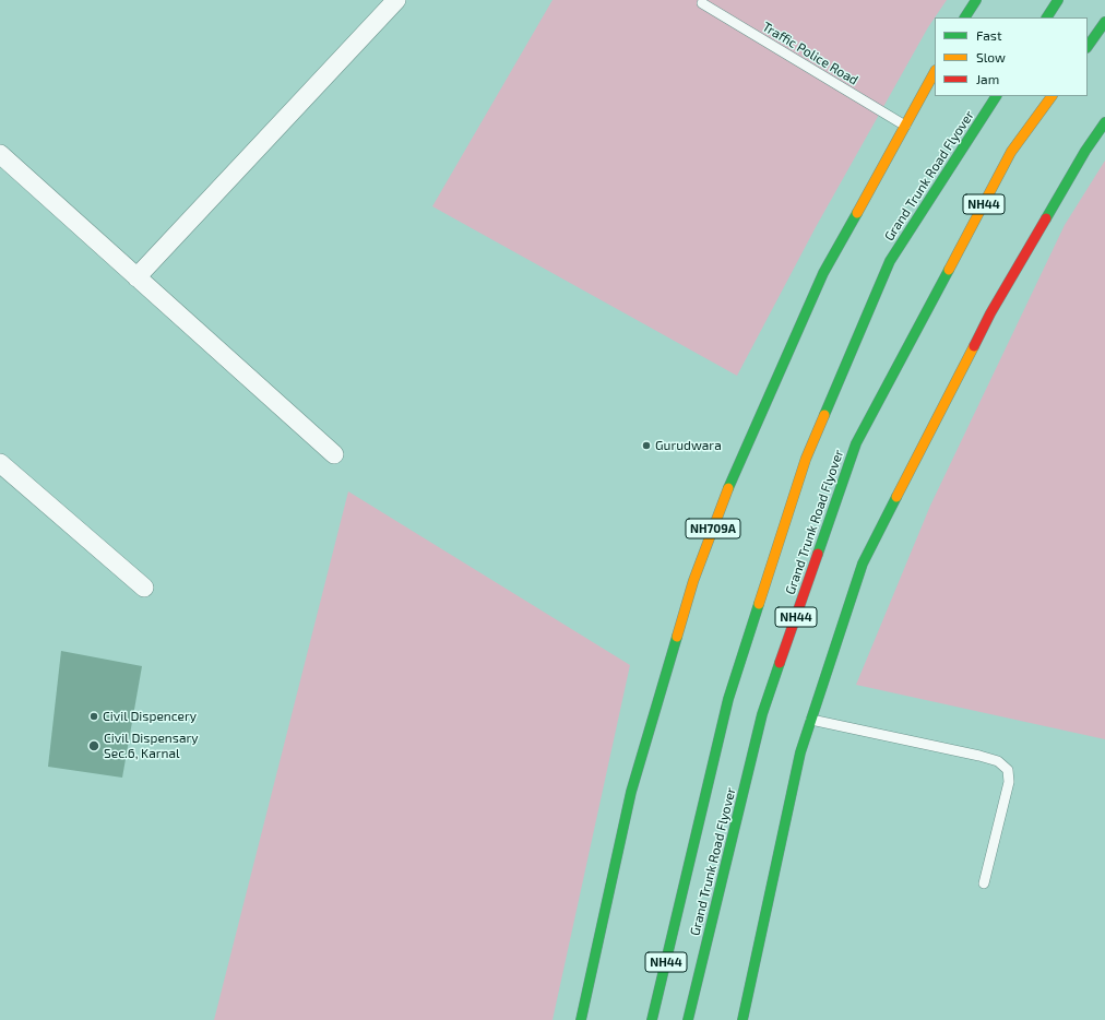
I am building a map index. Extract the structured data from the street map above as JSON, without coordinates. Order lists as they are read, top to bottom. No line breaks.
{"streets":{"highway":["Grand Trunk Road Flyover","NH44","NH709A"],"lane":["Traffic Police Road"]},"crossings":[["Traffic Police Road","NH709A"]],"places":["Gurudwara","Civil Dispencery","Civil Dispensary Sec.6, Karnal"],"legend":["Fast","Slow","Jam"]}
